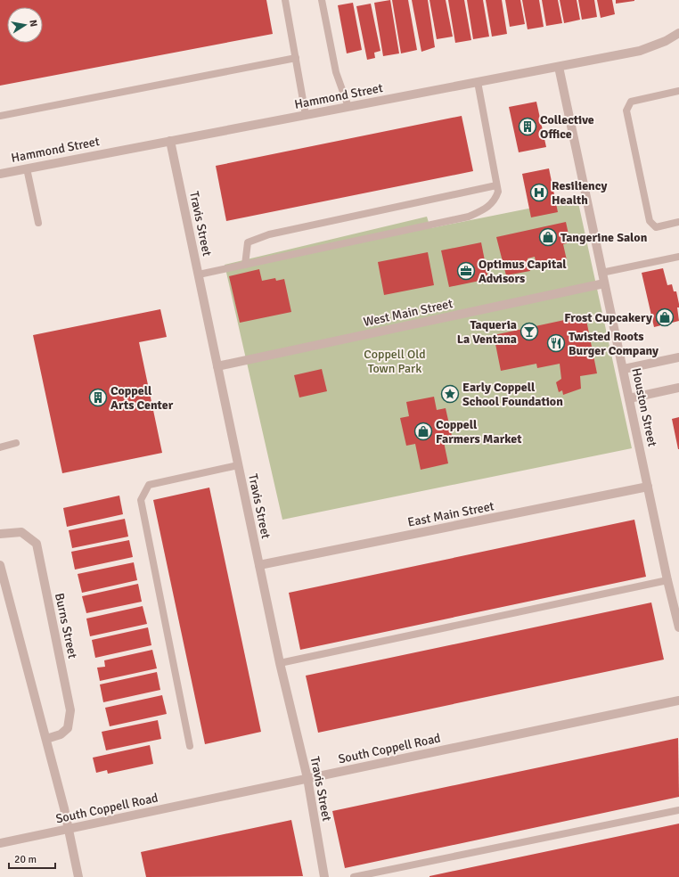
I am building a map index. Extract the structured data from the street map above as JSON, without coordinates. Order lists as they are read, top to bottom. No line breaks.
{"streets":{"street":["Hammond Street","Travis Street","West Main Street","Houston Street","East Main Street","Burns Street","South Coppell Road"]},"crossings":[["Hammond Street","Travis Street"],["Hammond Street","Houston Street"],["Travis Street","West Main Street"],["Travis Street","East Main Street"],["Travis Street","South Coppell Road"],["West Main Street","Houston Street"],["Houston Street","East Main Street"]],"parks":["Coppell Old Town Park"],"places":{"building":["Collective Office","Coppell Arts Center"],"hospital":["Resiliency Health"],"shop":["Tangerine Salon","Frost Cupcakery","Coppell Farmers Market"],"office":["Optimus Capital Advisors"],"bar":["Taqueria La Ventana"],"restaurant":["Twisted Roots Burger Company"],"place":["Early Coppell School Foundation"]},"scale_bar":"20 m","north":"right"}
